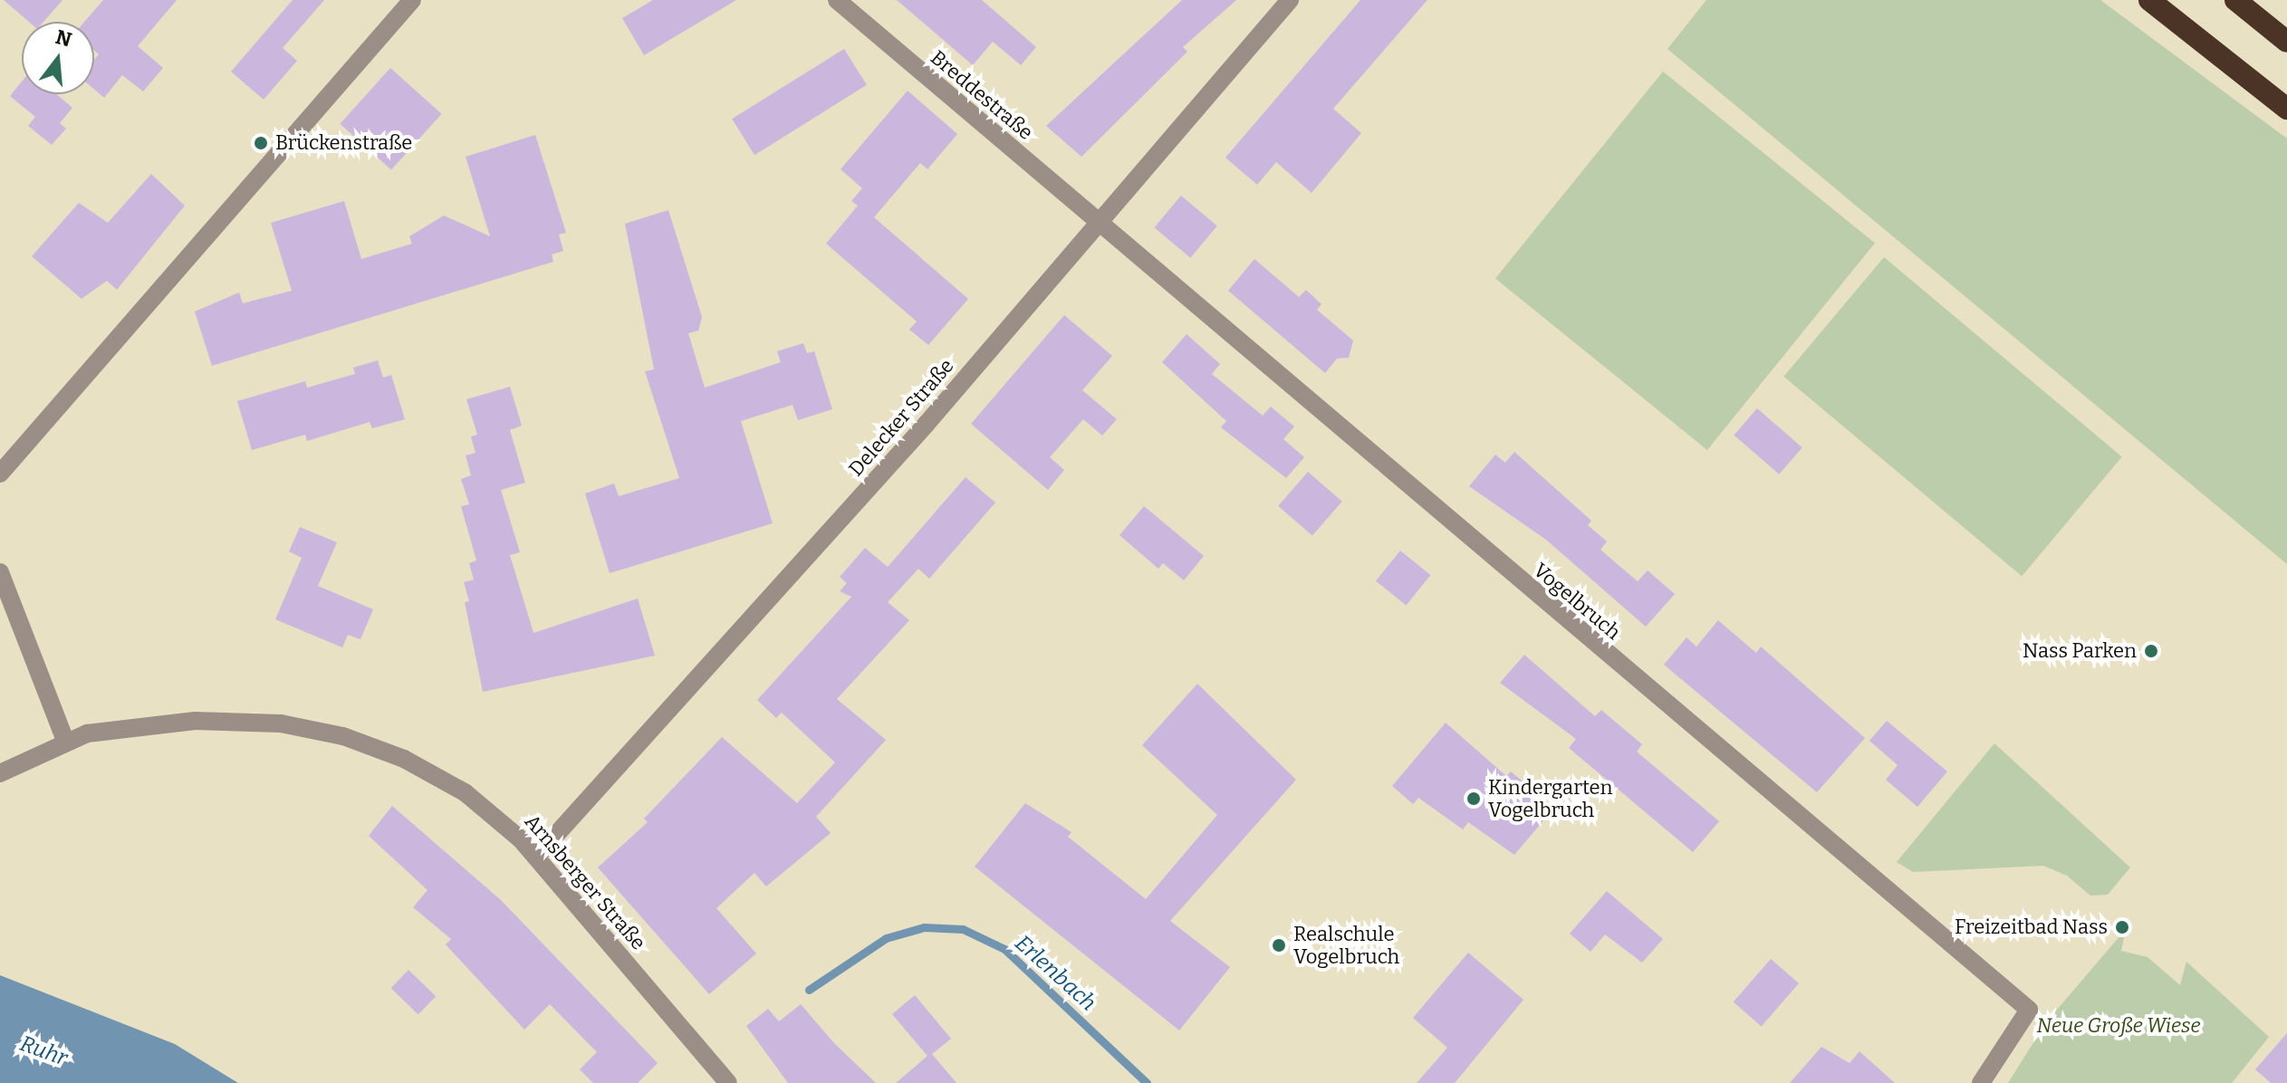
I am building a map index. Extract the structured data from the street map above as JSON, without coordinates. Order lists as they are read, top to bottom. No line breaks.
{"streets":{"street":["Breddestraße","Delecker Straße","Vogelbruch","Arnsberger Straße"]},"crossings":[["Breddestraße","Delecker Straße"],["Breddestraße","Vogelbruch"],["Delecker Straße","Vogelbruch"],["Delecker Straße","Arnsberger Straße"]],"water":["Erlenbach","Ruhr"],"parks":["Neue Große Wiese"],"places":["Brückenstraße","Nass Parken","Kindergarten Vogelbruch","Freizeitbad Nass","Realschule Vogelbruch"],"north":"top"}
